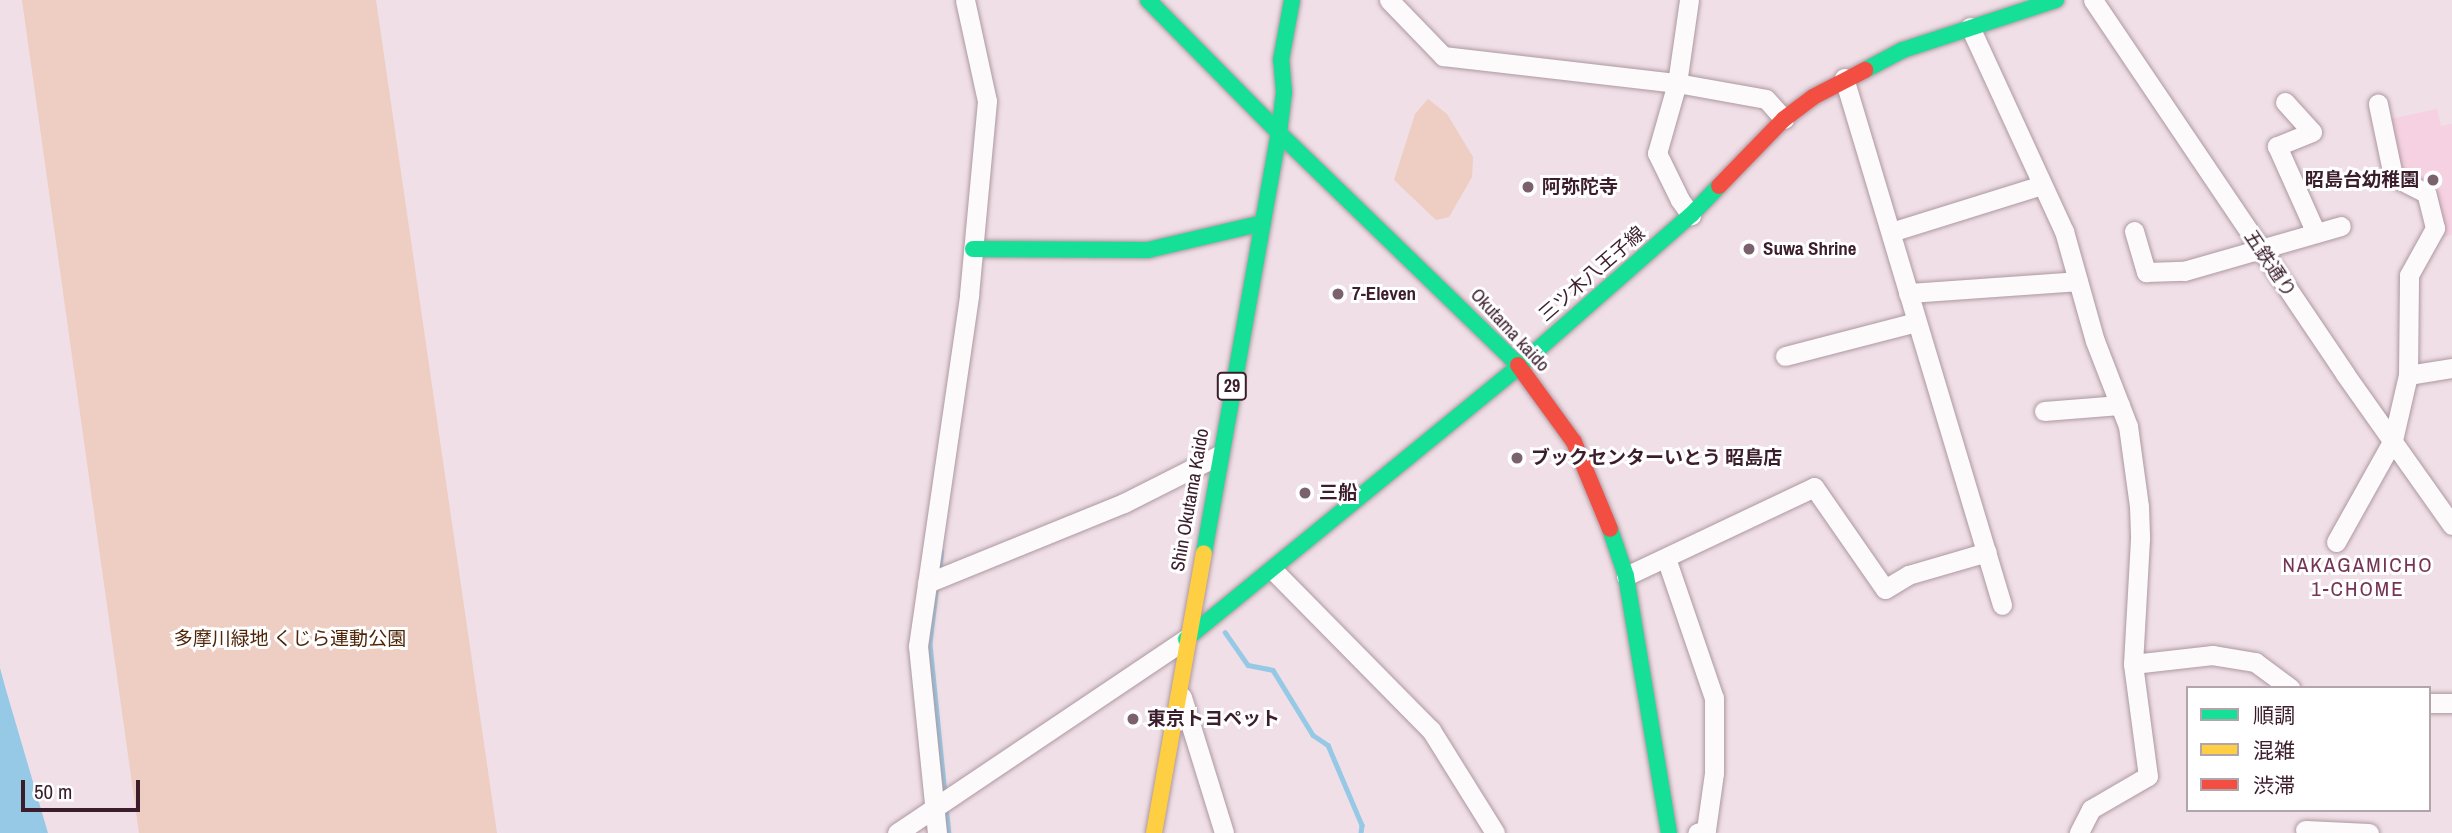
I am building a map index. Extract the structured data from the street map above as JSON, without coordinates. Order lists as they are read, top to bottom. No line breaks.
{"streets":{"main road":["三ツ木八王子線","Okutama kaido","29","Shin Okutama Kaido"],"street":["五鉄通り"]},"crossings":[["三ツ木八王子線","Okutama kaido"],["三ツ木八王子線","Shin Okutama Kaido"],["Okutama kaido","Shin Okutama Kaido"],["29","Shin Okutama Kaido"]],"districts":["NAKAGAMICHO 1-CHOME"],"parks":["多摩川緑地 くじら運動公園"],"places":["昭島台幼稚園","阿弥陀寺","Suwa Shrine","7-Eleven","ブックセンターいとう 昭島店","三船","東京トヨペット"],"legend":["順調","混雑","渋滞"],"scale_bar":"50 m"}
